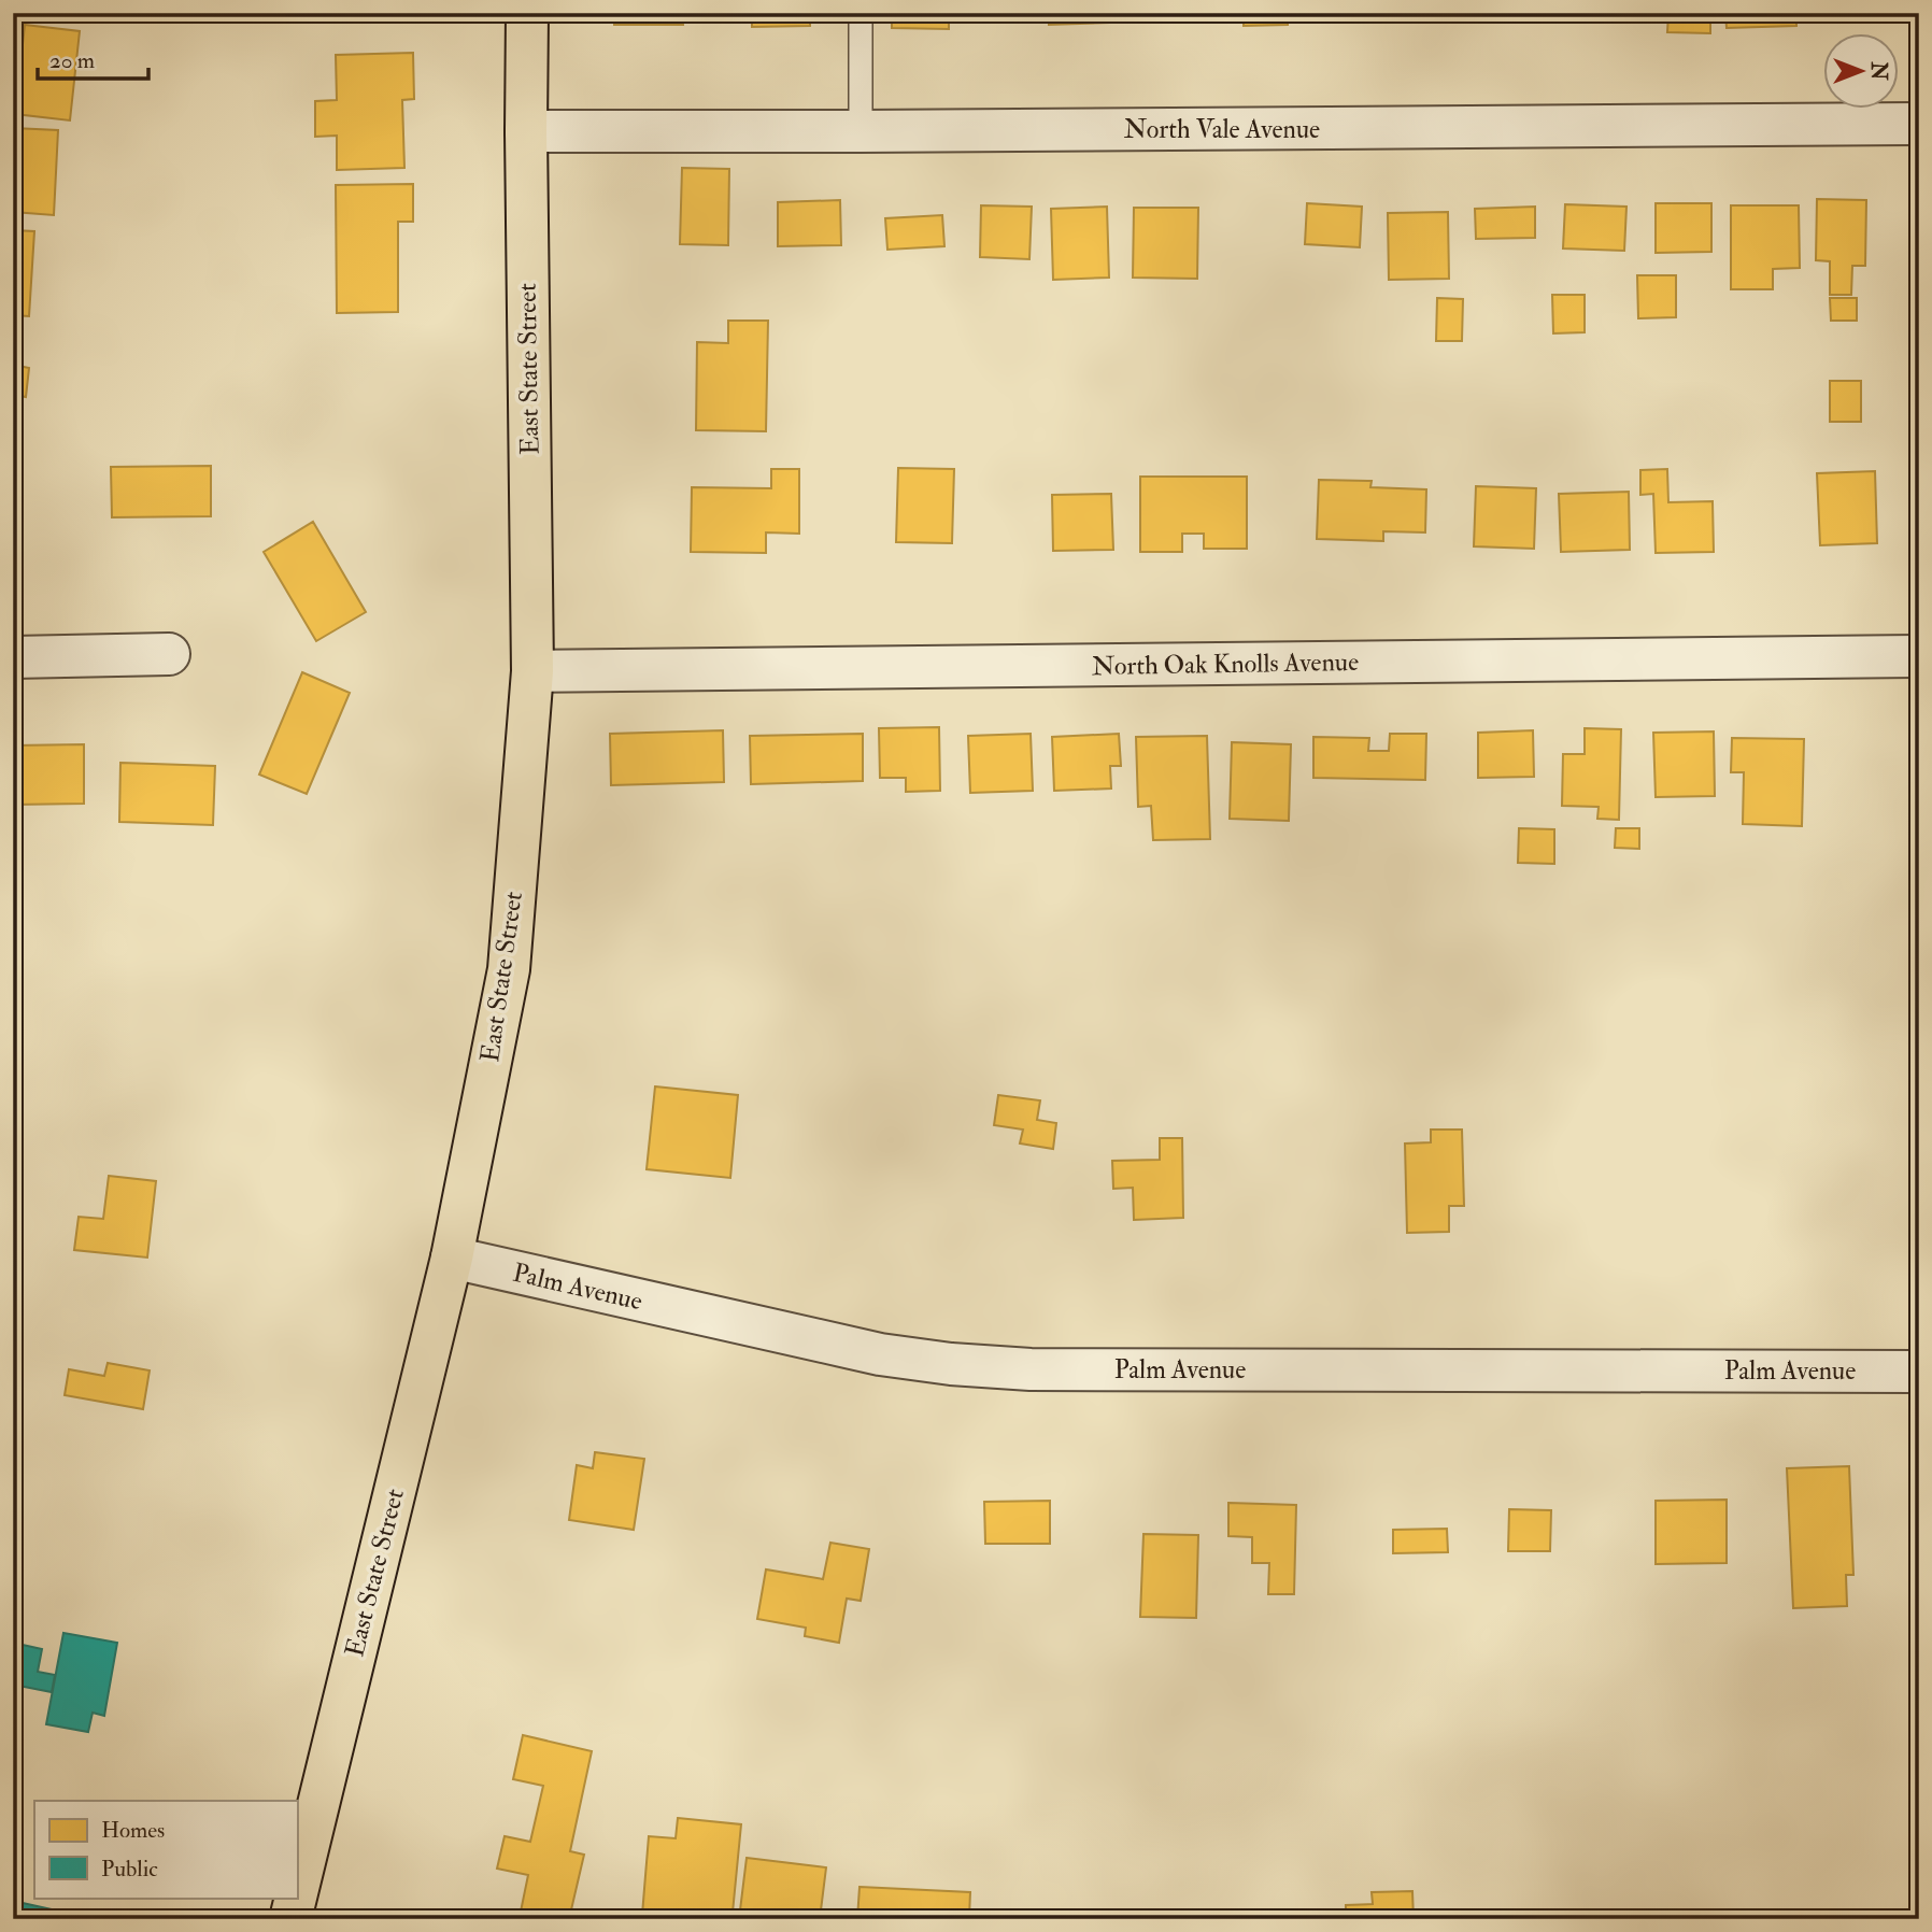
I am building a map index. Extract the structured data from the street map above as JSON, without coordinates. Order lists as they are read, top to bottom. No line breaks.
{"streets":{"main road":["East State Street"],"street":["North Vale Avenue","North Oak Knolls Avenue","Palm Avenue"]},"crossings":[["North Vale Avenue","East State Street"],["East State Street","North Oak Knolls Avenue"],["East State Street","Palm Avenue"]],"legend":["Homes","Public"],"scale_bar":"20 m","north":"right"}
